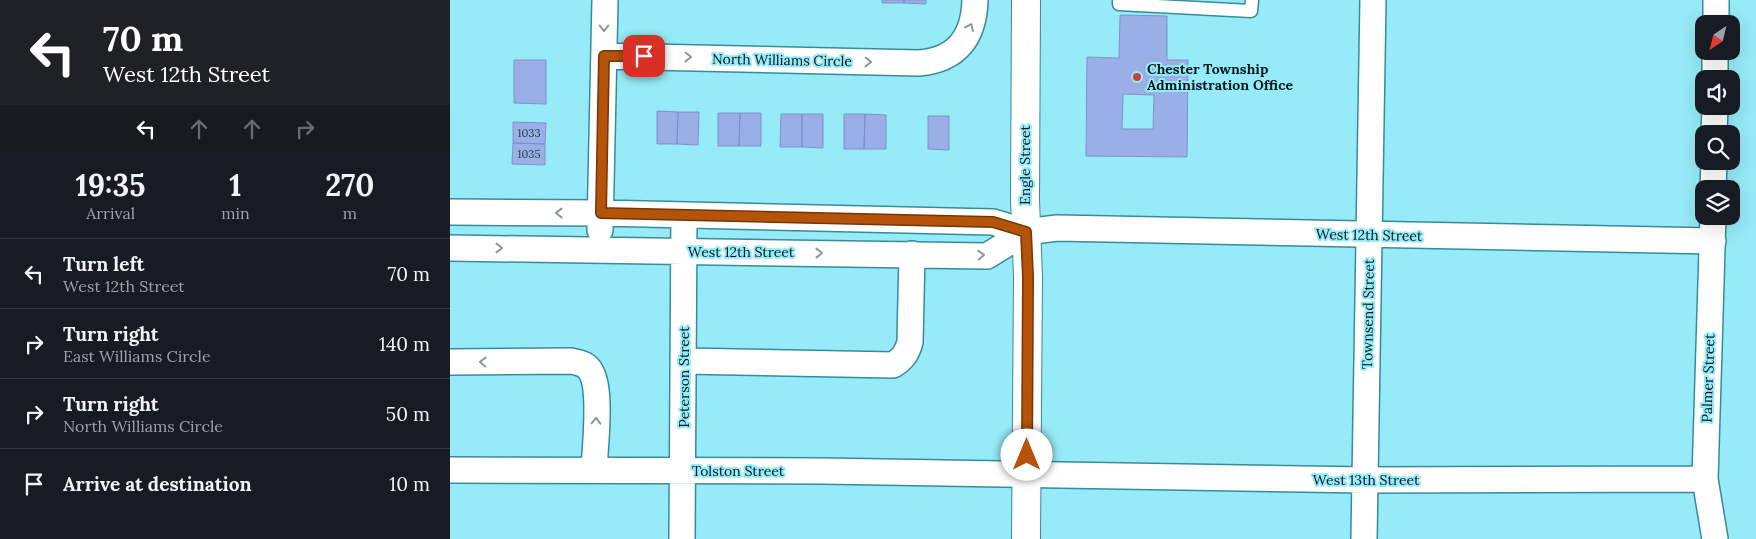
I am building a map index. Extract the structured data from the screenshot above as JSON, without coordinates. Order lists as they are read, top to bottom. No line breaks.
{"streets":{"main road":["Engle Street"],"street":["North Williams Circle","West 12th Street","Townsend Street","Peterson Street","Palmer Street","Tolston Street","West 13th Street"]},"crossings":[["Engle Street","West 12th Street"],["Engle Street","Tolston Street"],["Engle Street","West 13th Street"],["West 12th Street","Townsend Street"],["West 12th Street","Peterson Street"],["West 12th Street","Palmer Street"],["Townsend Street","West 13th Street"],["Peterson Street","Tolston Street"],["Palmer Street","West 13th Street"],["Tolston Street","West 13th Street"]],"one_way":["North Williams Circle"],"places":["Chester Township Administration Office"],"house_numbers":["1033","1035"],"north":"bottom left","page":{"turn":["70 m","West 12th Street"],"eta":["19:35","Arrival","1","min","270","m"],"list":[{"name":"Turn left","note":"West 12th Street","value":"70 m"},{"name":"Turn right","note":"East Williams Circle","value":"140 m"},{"name":"Turn right","note":"North Williams Circle","value":"50 m"},{"name":"Arrive at destination","value":"10 m"}]}}
